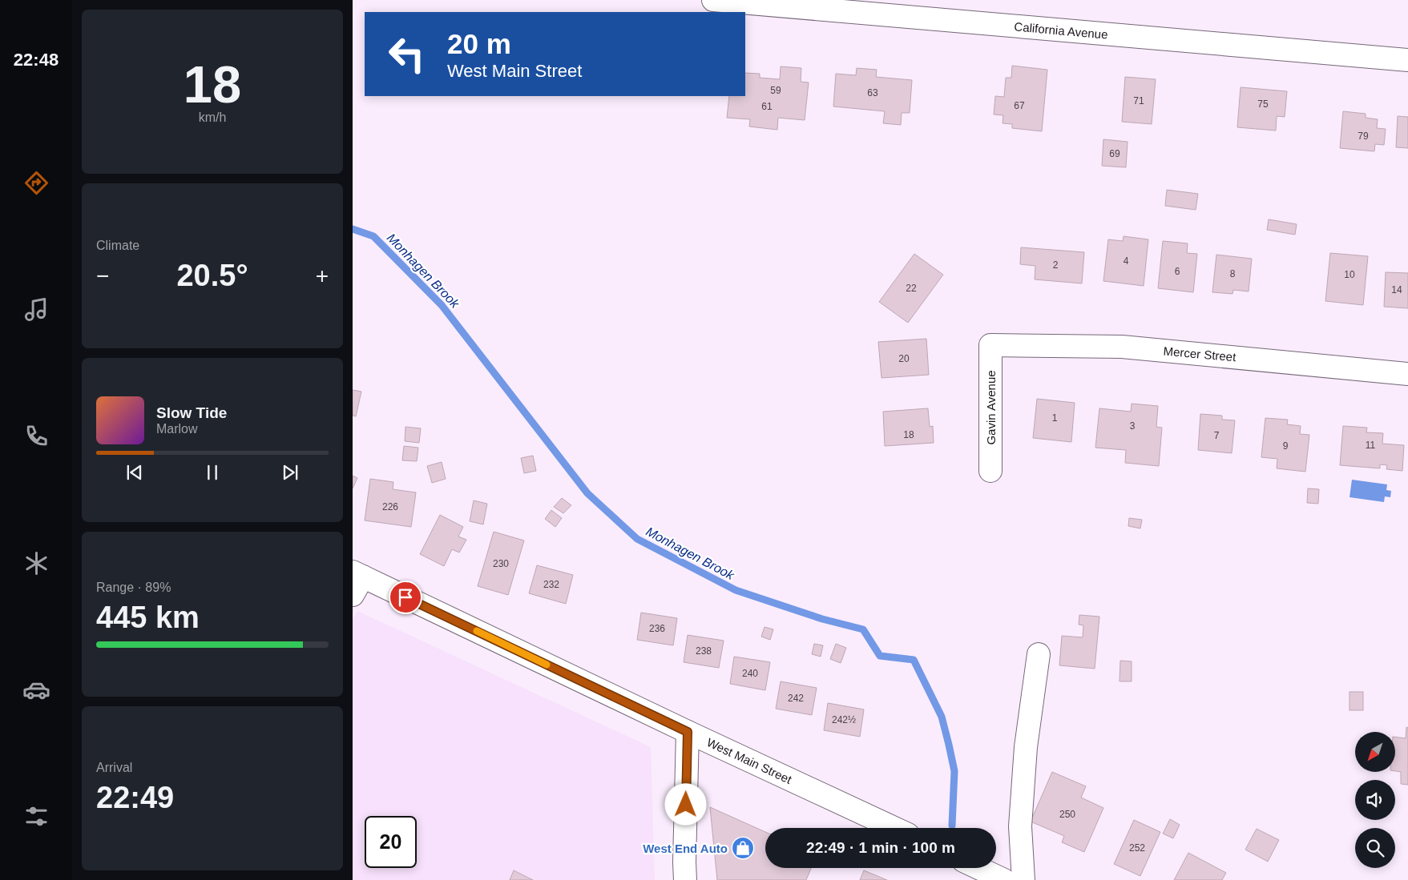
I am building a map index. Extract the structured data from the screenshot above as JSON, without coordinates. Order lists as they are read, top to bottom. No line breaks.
{"streets":{"street":["California Avenue","Mercer Street","Gavin Avenue","West Main Street"]},"crossings":[["Mercer Street","Gavin Avenue"]],"water":["Monhagen Brook"],"places":{"shop":["West End Auto"]},"house_numbers":["59","63","71","75","67","61","79","69","4","2","6","8","10","22","14","20","1","3","18","7","11","9","226","230","232","236","238","240","242","242½","250","252"],"north":"bottom left","page":{"tabs":"22:48","tile":[["18","km/h"],"Climate",["Range · 89%","445 km"],["Arrival","22:49"]],"turn":["20 m","West Main Street"],"heat":["−","20.5°","+"],"song":["Slow Tide","Marlow"],"limit":"20","trip":"22:49 · 1 min · 100 m"}}
